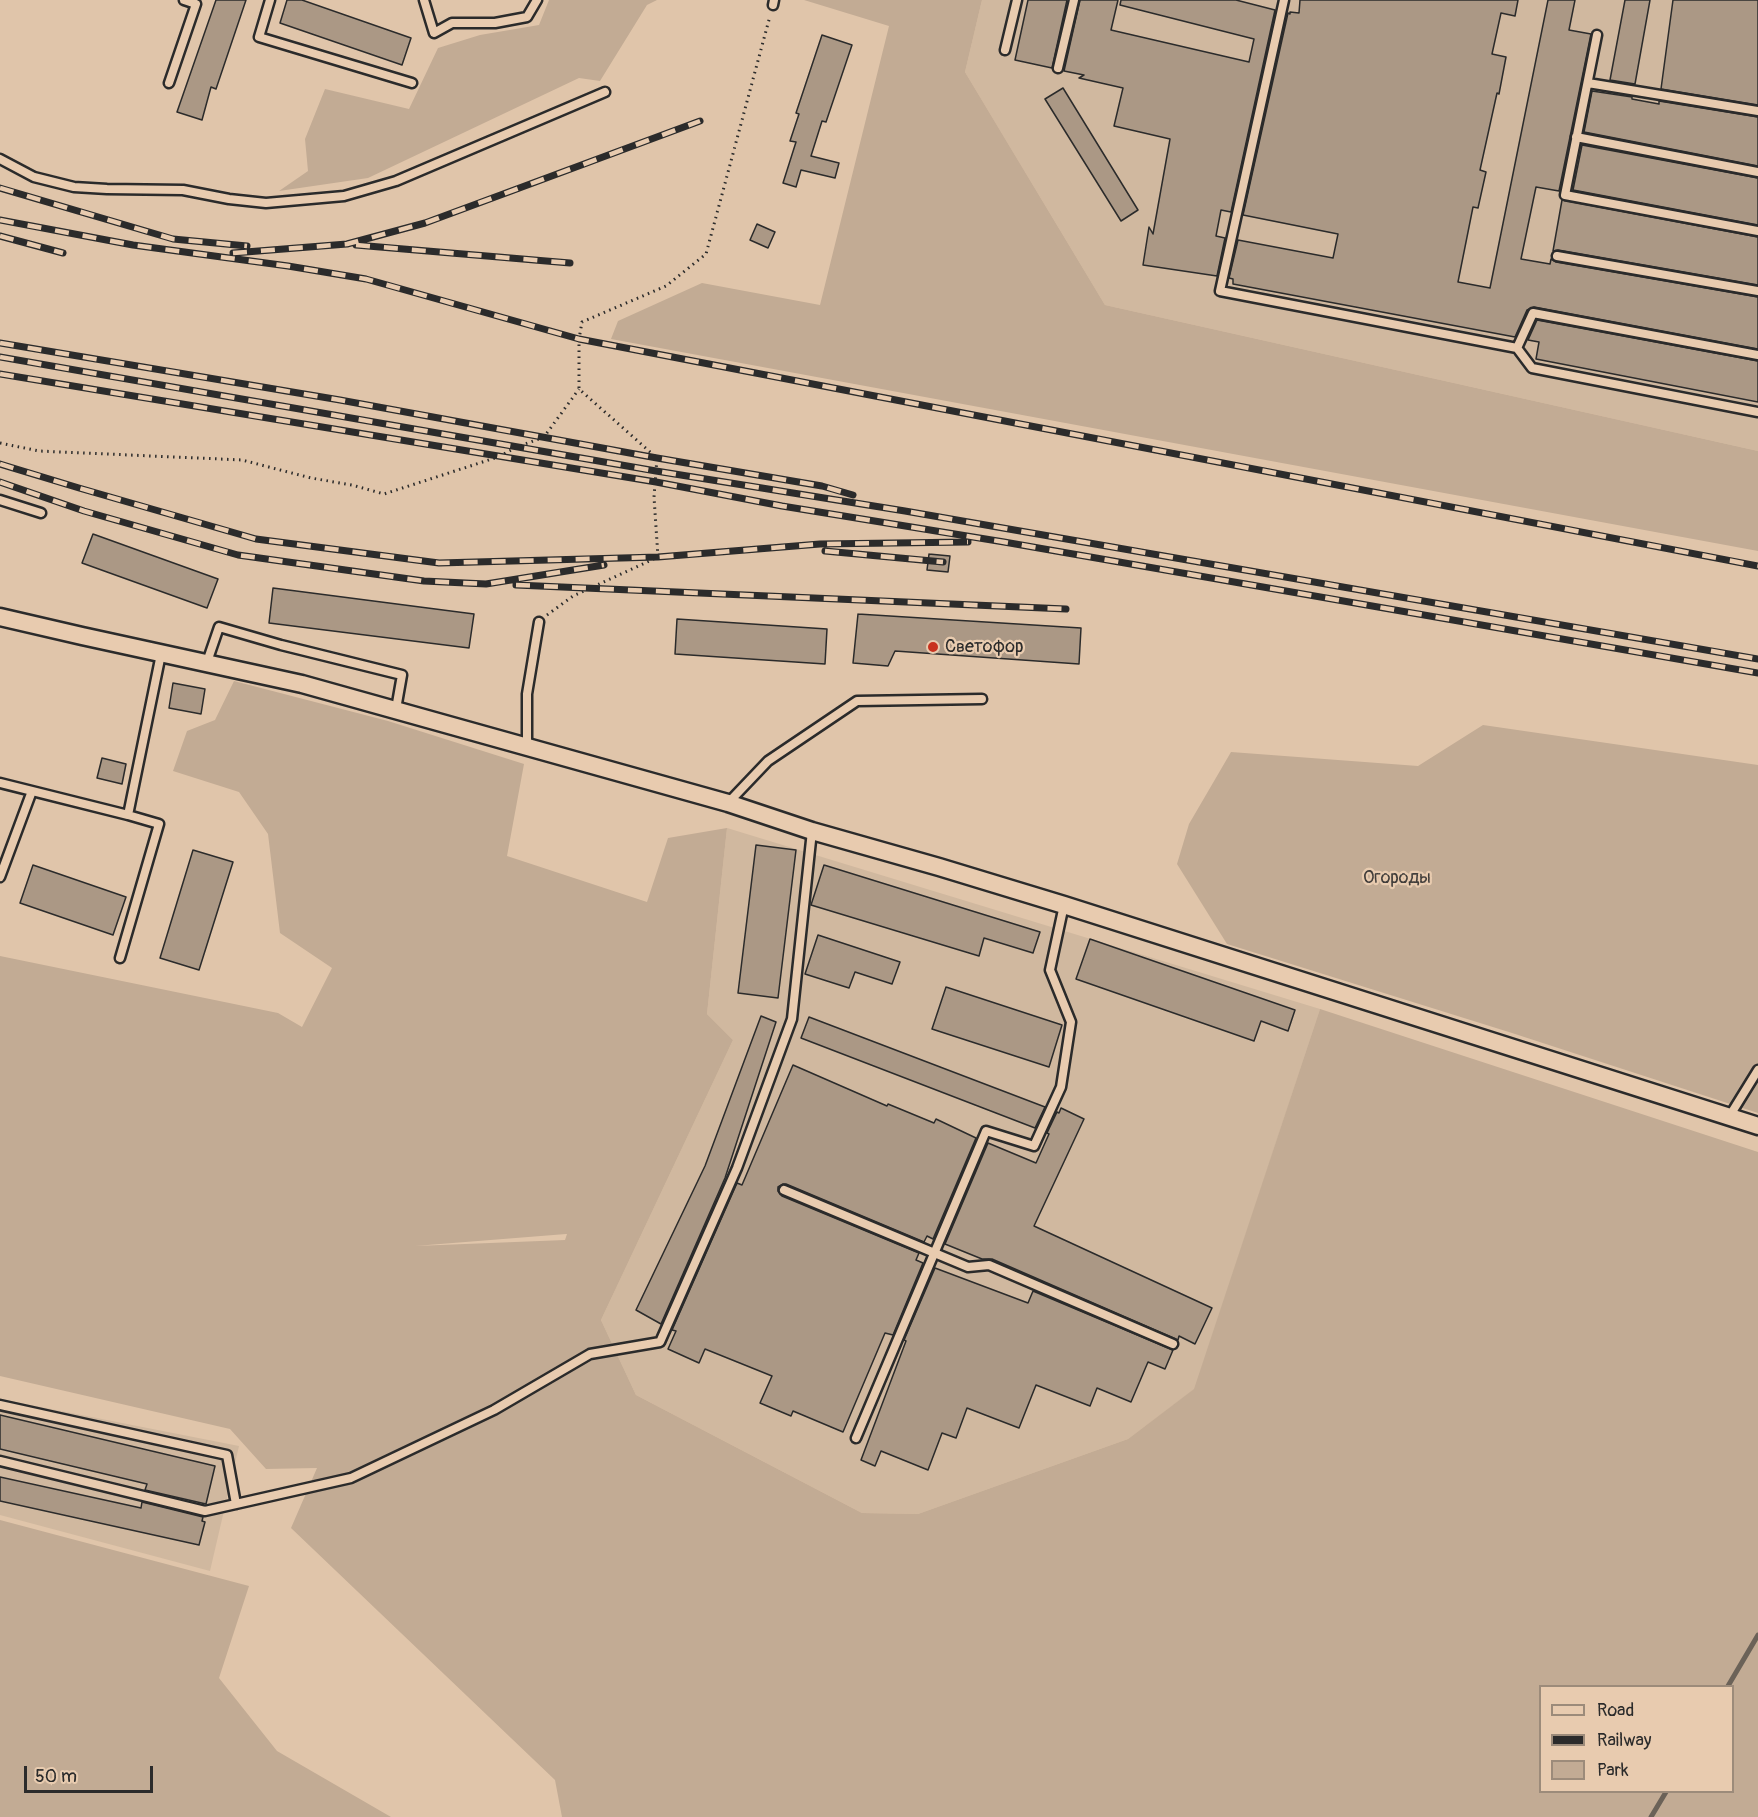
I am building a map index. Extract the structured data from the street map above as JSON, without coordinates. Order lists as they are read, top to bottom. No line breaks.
{"parks":["Огороды"],"places":["Светофор"],"legend":["Road","Railway","Park"],"scale_bar":"50 m"}
